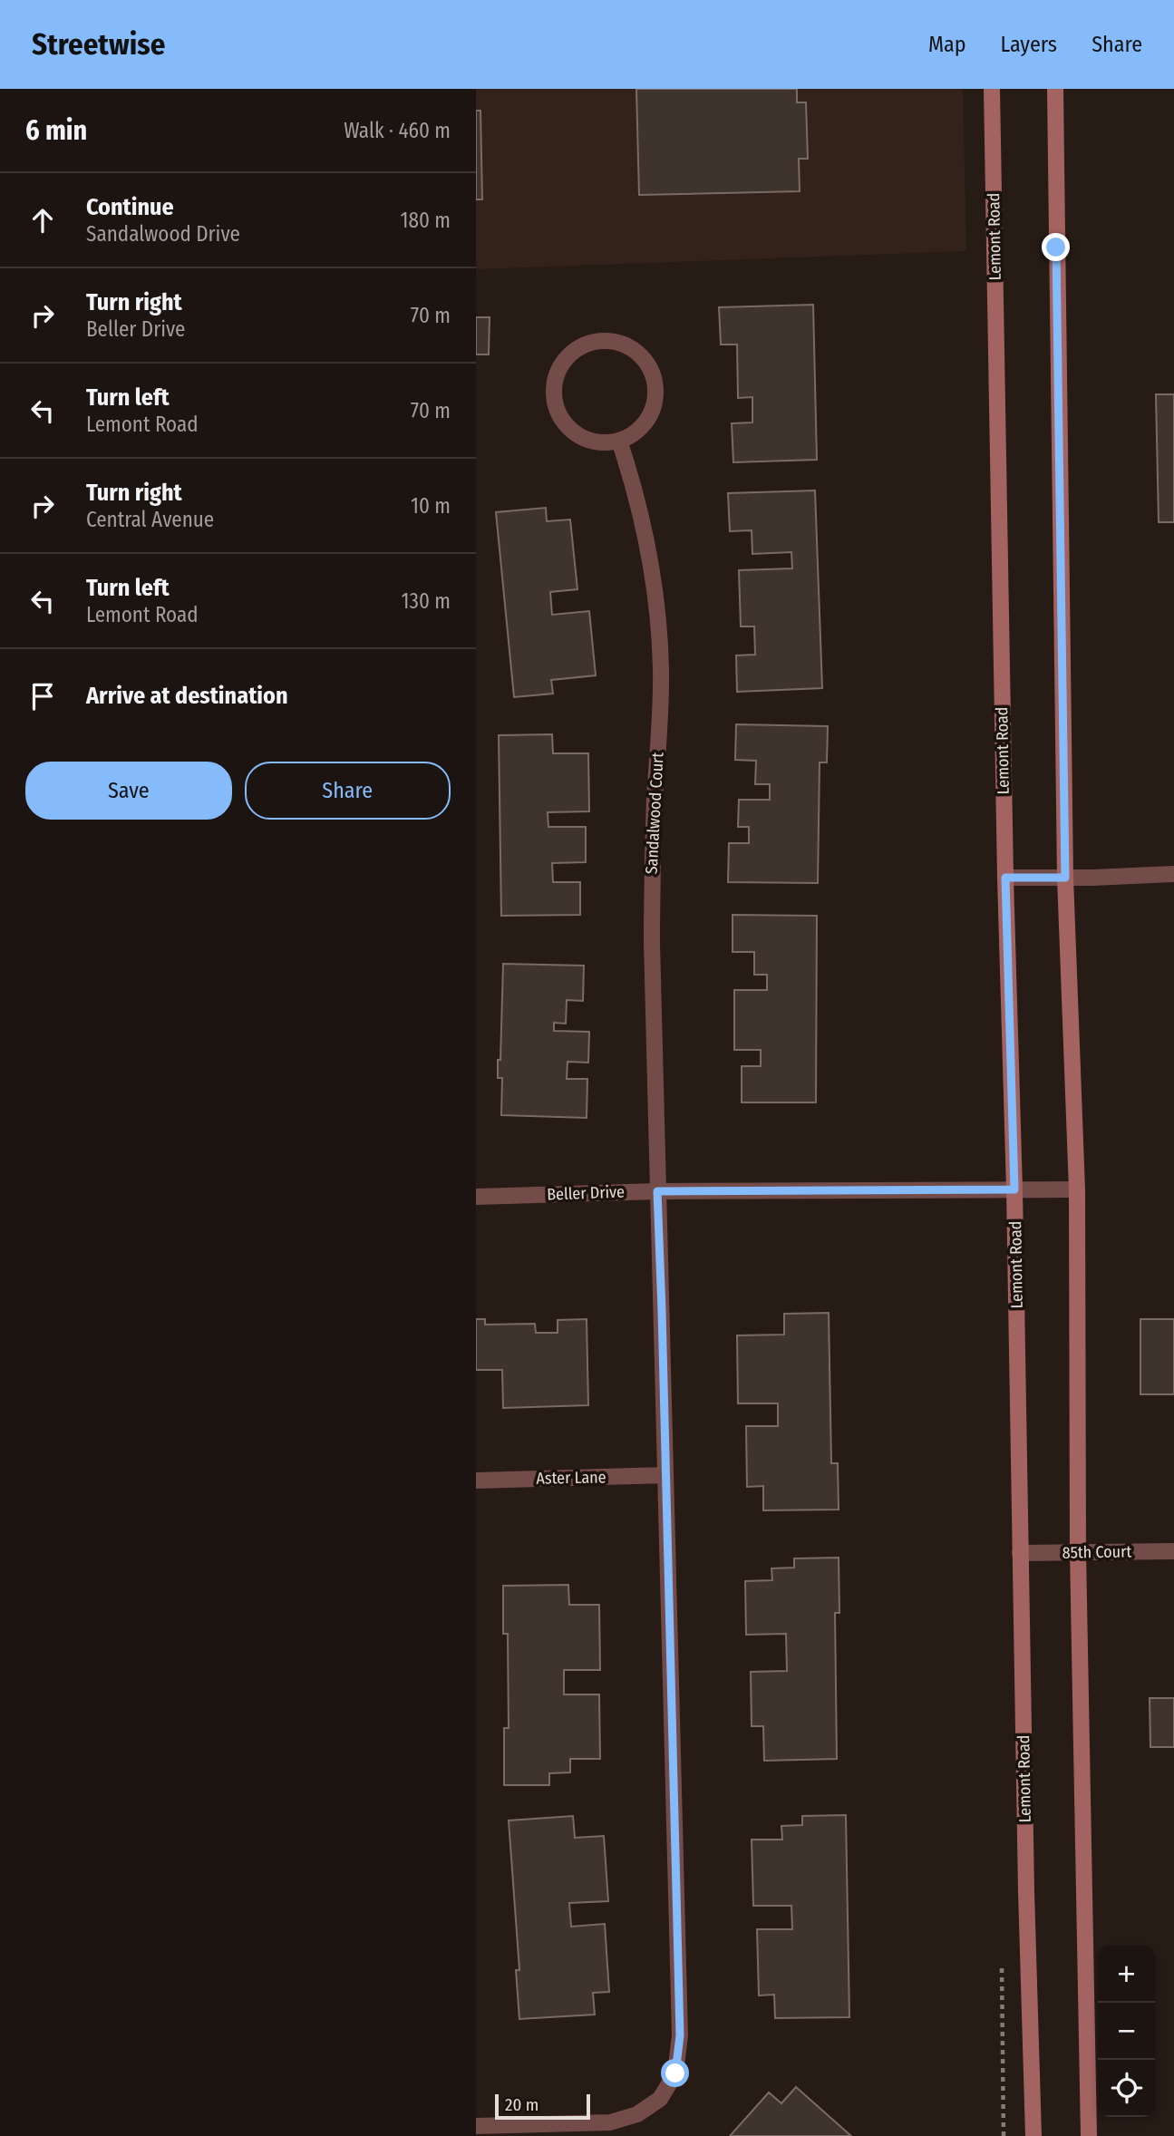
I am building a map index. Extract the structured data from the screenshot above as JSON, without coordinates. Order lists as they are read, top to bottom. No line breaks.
{"streets":{"main road":["Lemont Road"],"street":["Sandalwood Court","Beller Drive","Aster Lane","85th Court"]},"crossings":[["Lemont Road","Beller Drive"],["Lemont Road","85th Court"],["Sandalwood Court","Beller Drive"],["Sandalwood Court","Aster Lane"]],"scale_bar":"20 m","page":{"header":"Streetwise","nav":["Map","Layers","Share"],"heading":["6 min","Walk · 460 m"],"list":[["Continue","Sandalwood Drive","180 m"],["Turn right","Beller Drive","70 m"],["Turn left","Lemont Road","70 m"],["Turn right","Central Avenue","10 m"],["Turn left","Lemont Road","130 m"],"Arrive at destination"],"buttons":["Save","Share"],"map_buttons":["+","−"],"scale":"20 m"}}
